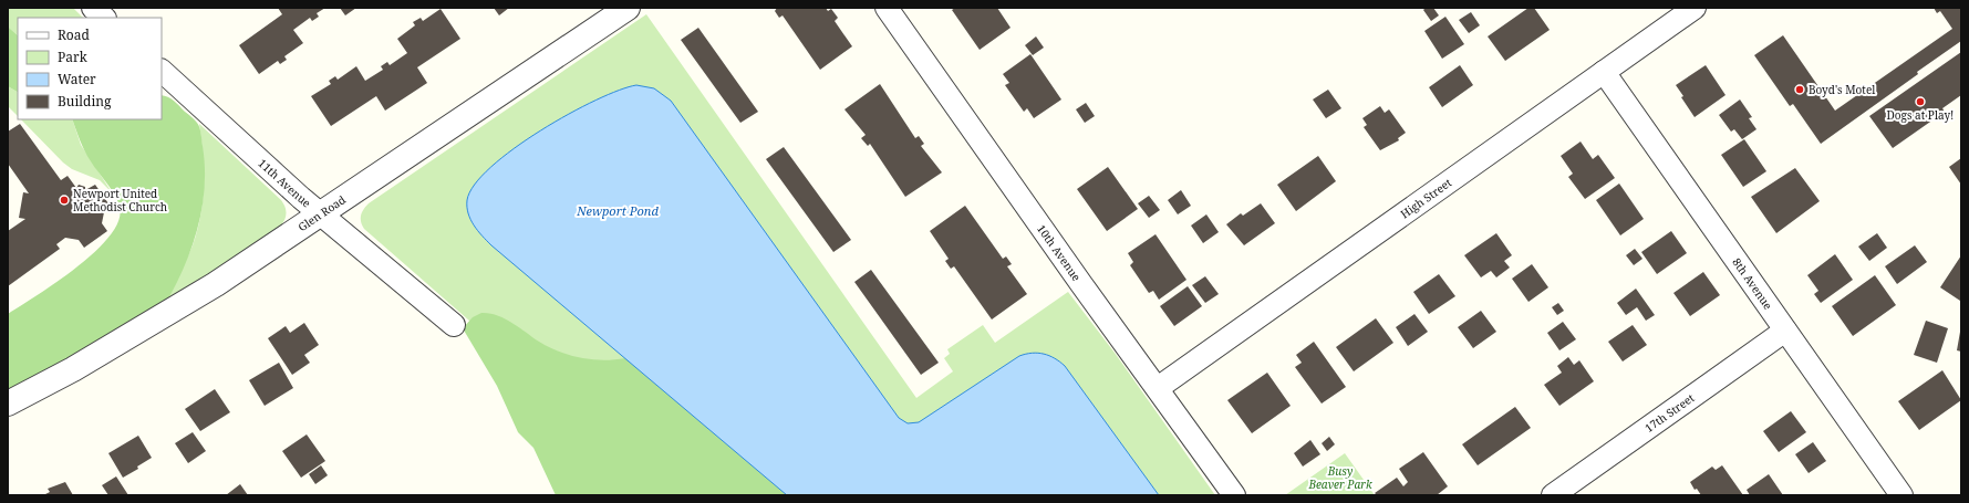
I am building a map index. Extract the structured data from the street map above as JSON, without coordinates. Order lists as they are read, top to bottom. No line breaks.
{"streets":{"street":["11th Avenue","High Street","Glen Road","10th Avenue","8th Avenue","17th Street"]},"crossings":[["11th Avenue","Glen Road"],["High Street","10th Avenue"],["High Street","8th Avenue"],["8th Avenue","17th Street"]],"water":["Newport Pond"],"parks":["Busy Beaver Park"],"places":["Boyd's Motel","Dogs at Play!","Newport United Methodist Church"],"legend":["Road","Park","Water","Building"]}
